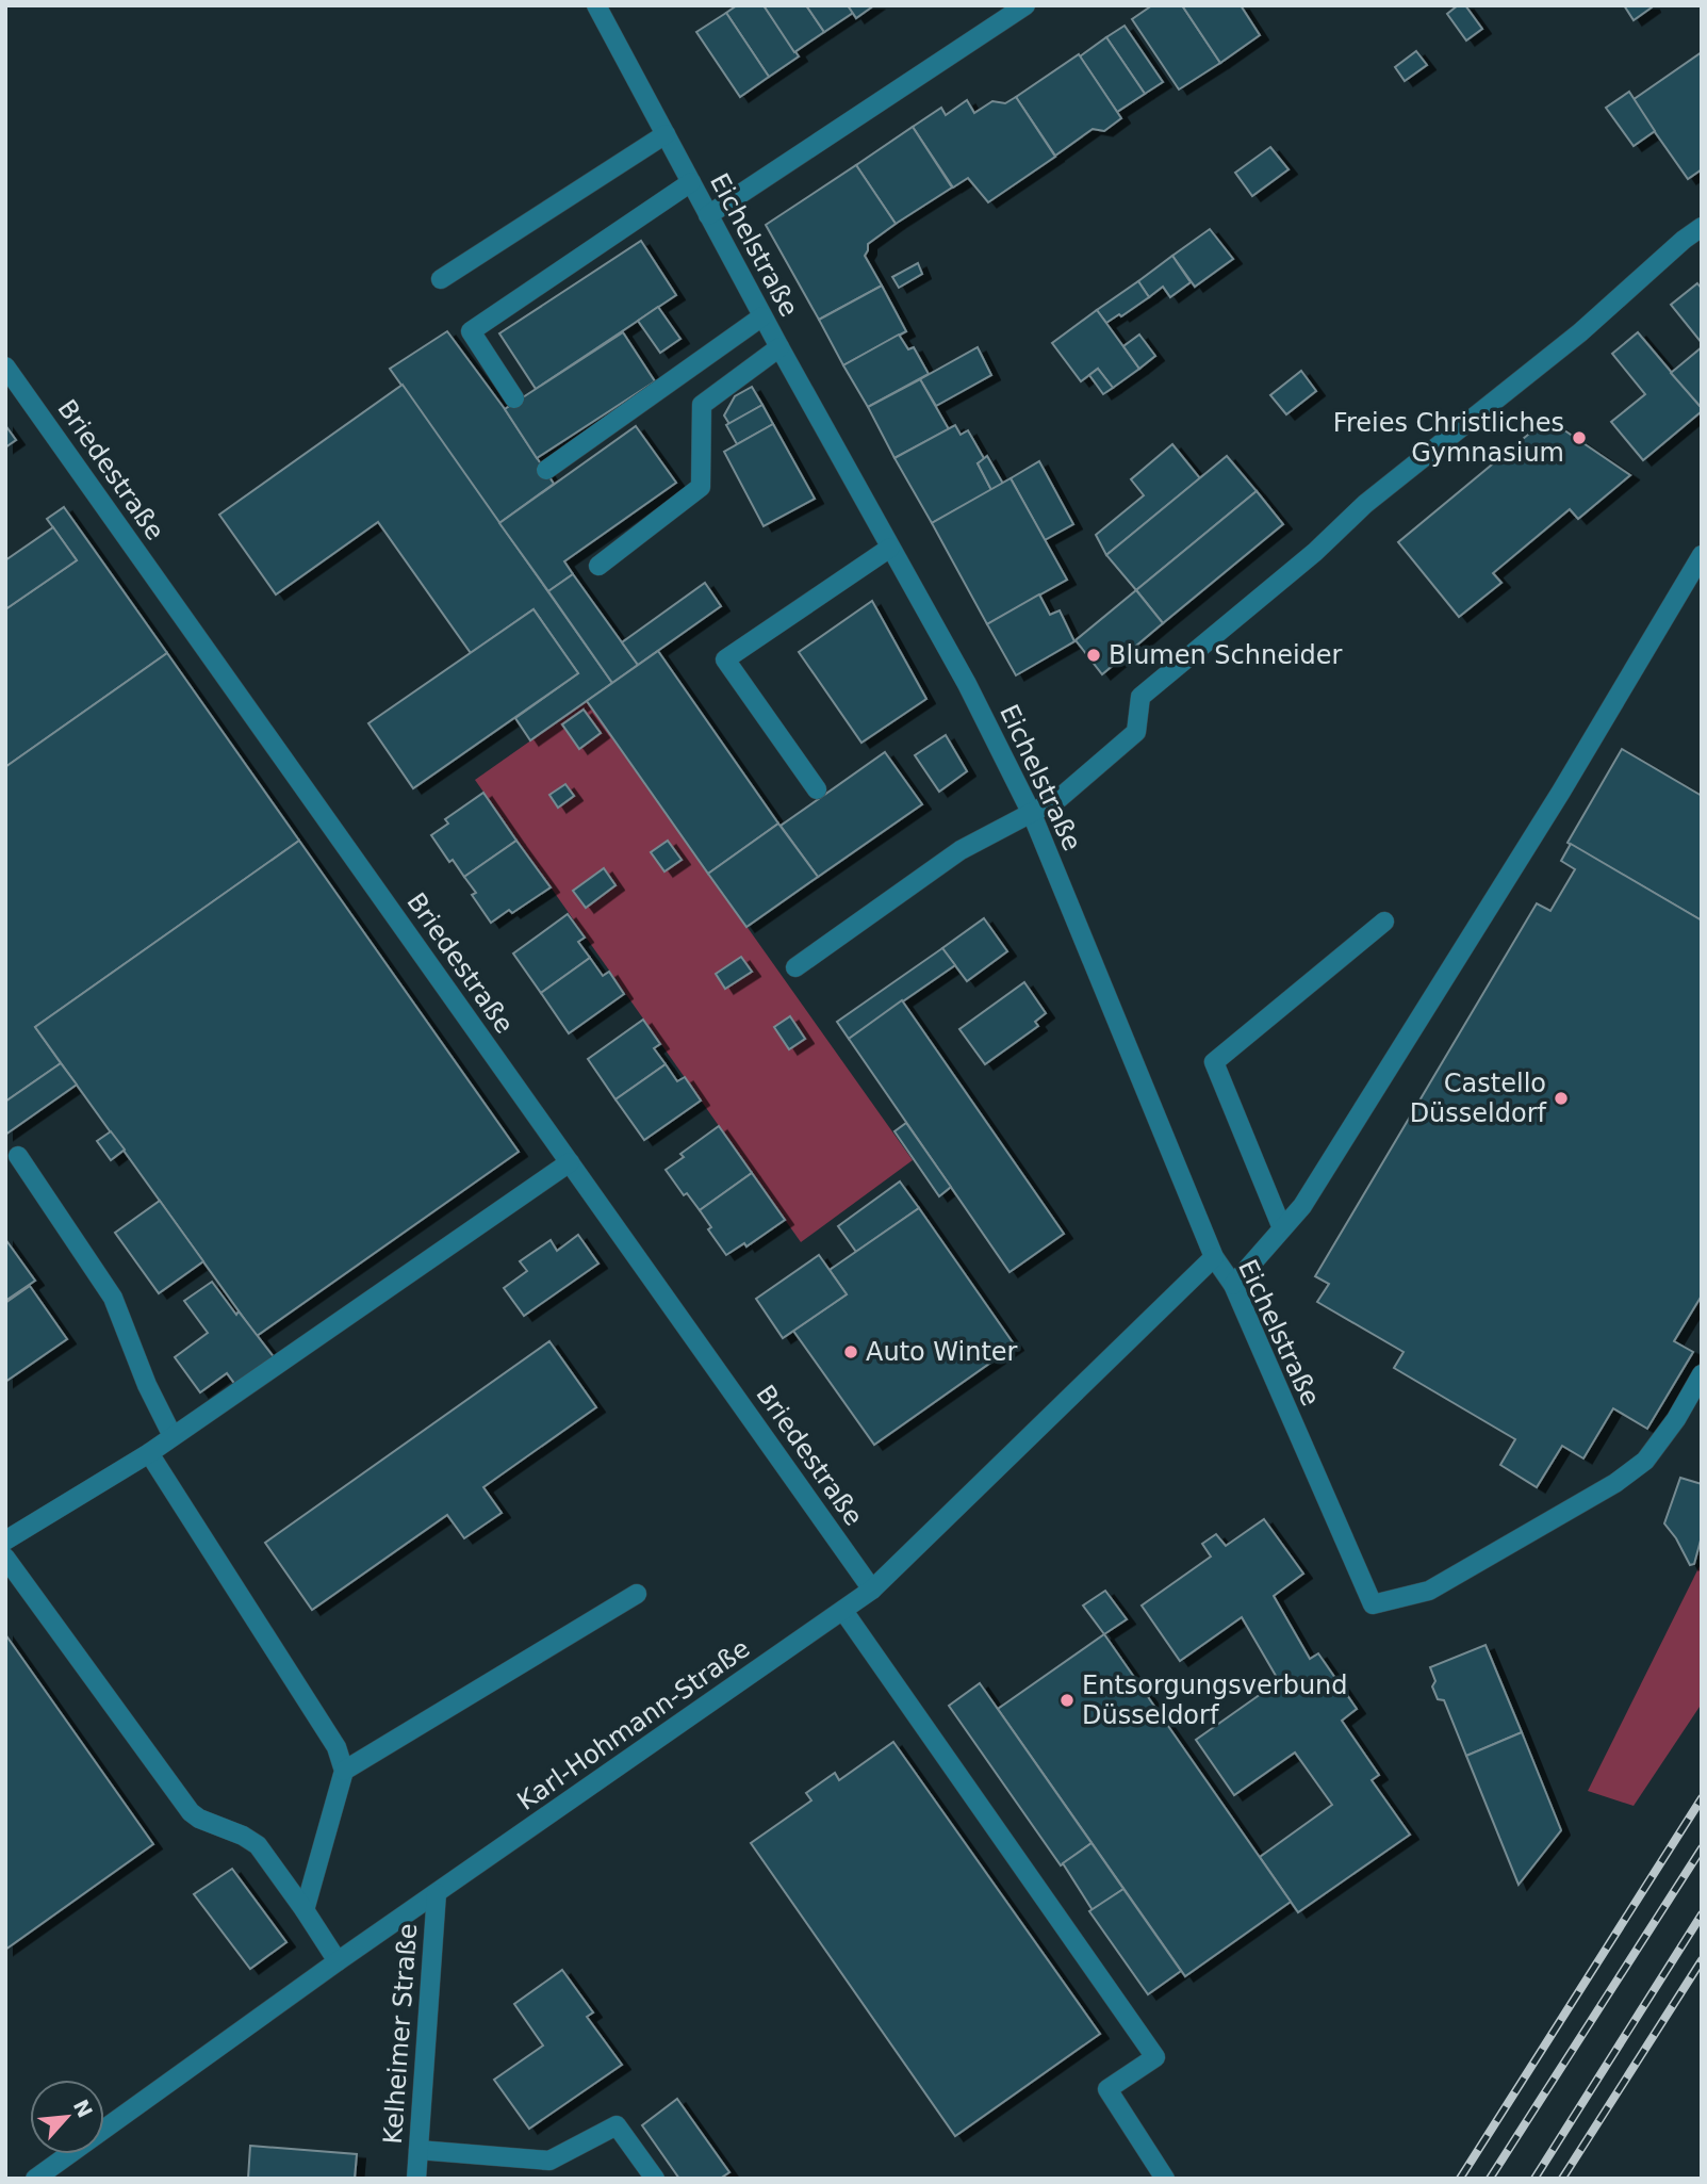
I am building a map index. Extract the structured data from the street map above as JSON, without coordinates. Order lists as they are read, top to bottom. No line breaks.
{"streets":{"street":["Eichelstraße","Briedestraße","Karl-Hohmann-Straße","Kelheimer Straße"]},"crossings":[["Eichelstraße","Karl-Hohmann-Straße"],["Briedestraße","Karl-Hohmann-Straße"],["Karl-Hohmann-Straße","Kelheimer Straße"]],"places":["Freies Christliches Gymnasium","Blumen Schneider","Castello Düsseldorf","Auto Winter","Entsorgungsverbund Düsseldorf"],"north":"top right"}
